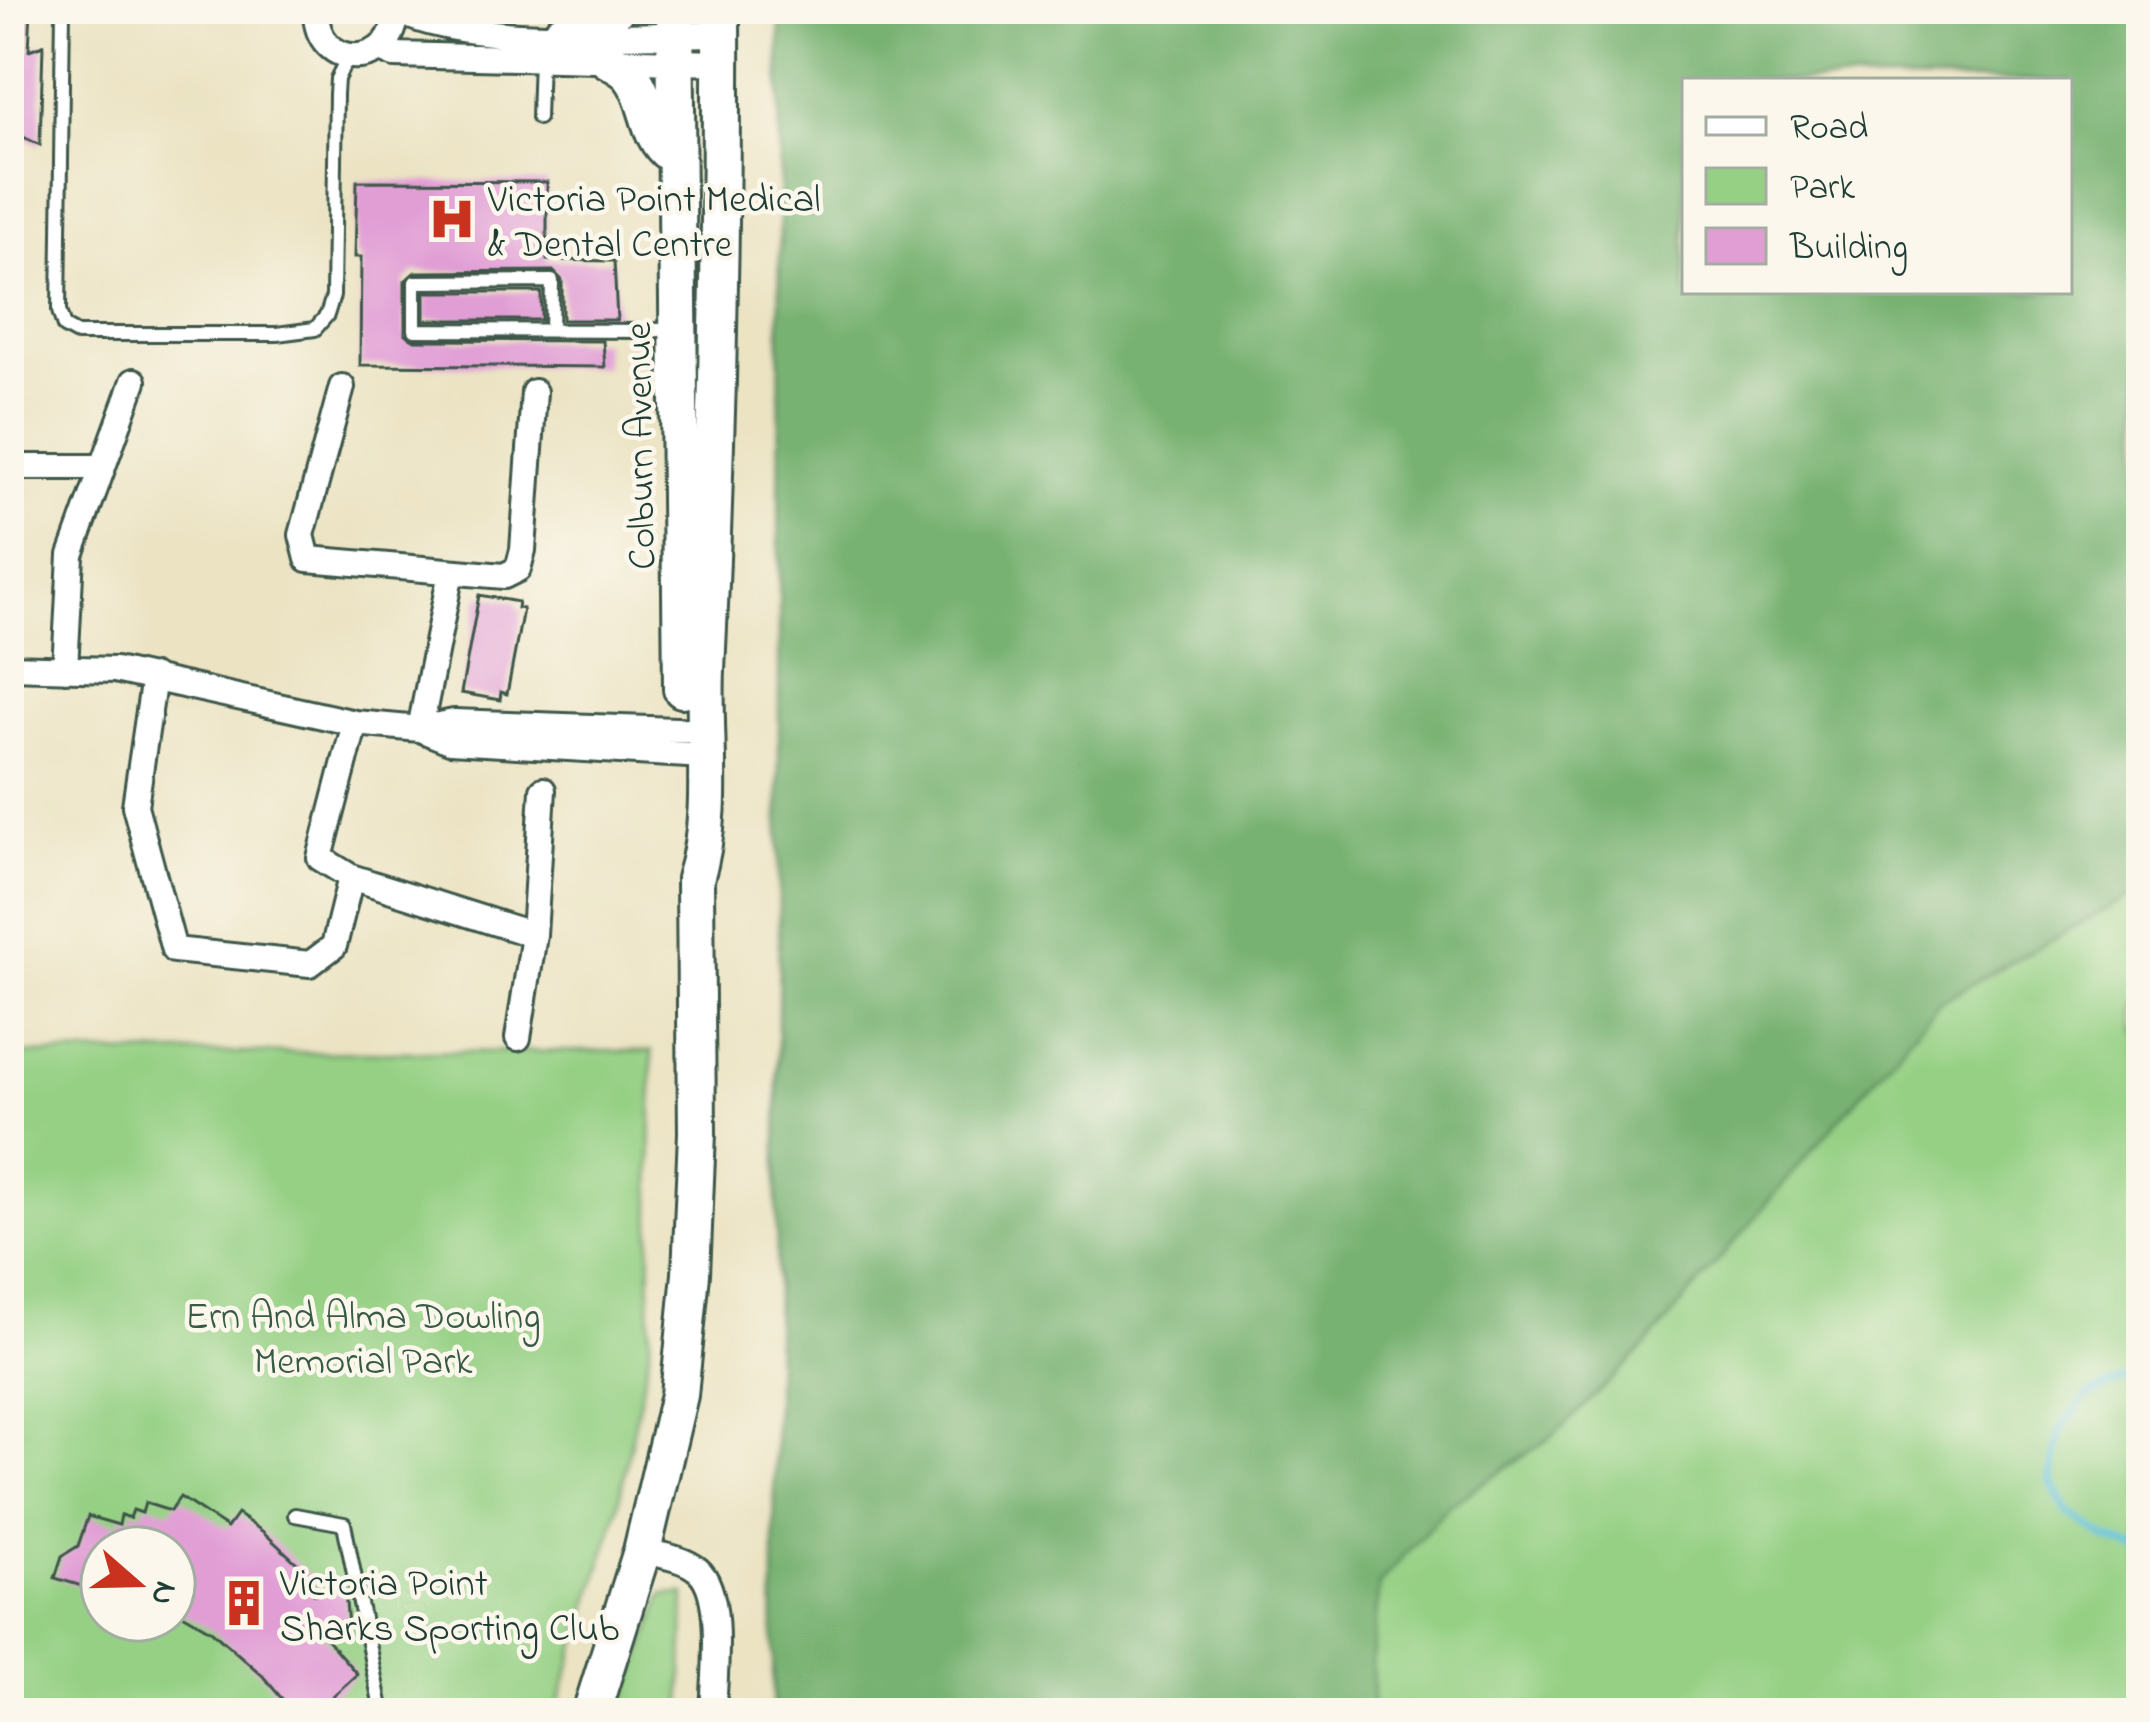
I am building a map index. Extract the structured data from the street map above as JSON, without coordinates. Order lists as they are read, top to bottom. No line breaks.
{"streets":{"main road":["Colburn Avenue"]},"parks":["Ern And Alma Dowling Memorial Park"],"places":{"hospital":["Victoria Point Medical & Dental Centre"],"building":["Victoria Point Sharks Sporting Club"]},"legend":["Road","Park","Building"],"north":"right"}
